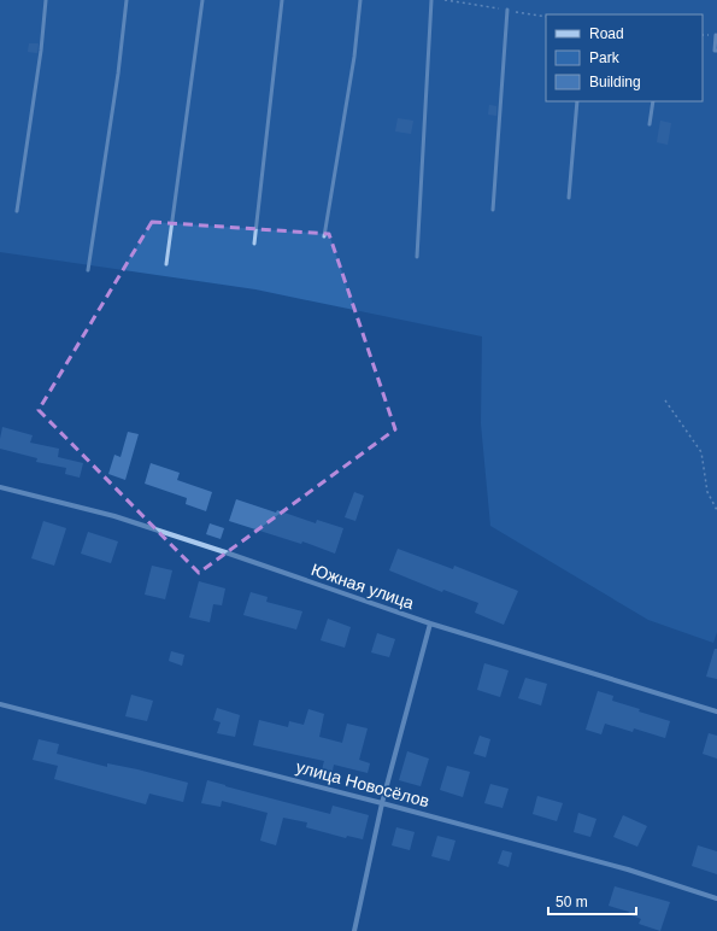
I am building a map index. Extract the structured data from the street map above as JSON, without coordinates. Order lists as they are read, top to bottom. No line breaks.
{"streets":{"street":["Южная улица","улица Новосёлов"]},"legend":["Road","Park","Building"],"scale_bar":"50 m"}
